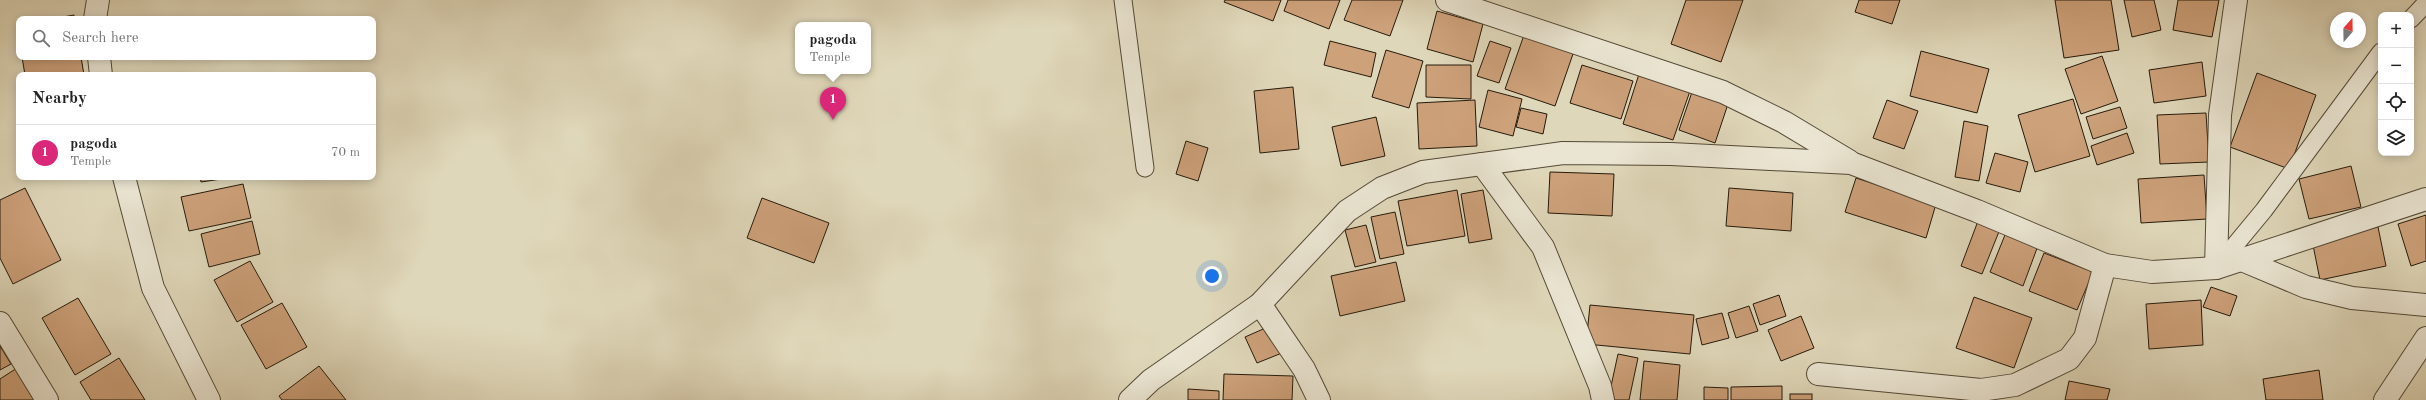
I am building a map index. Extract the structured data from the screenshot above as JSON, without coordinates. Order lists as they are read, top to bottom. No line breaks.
{"north":"top","page":{"map_buttons":["+","−"],"search":"Search here","popup":["pagoda","Temple"],"heading":"Nearby","pins":"1","list":[{"mark":"1","name":"pagoda","note":"Temple","value":"70 m"}]}}
